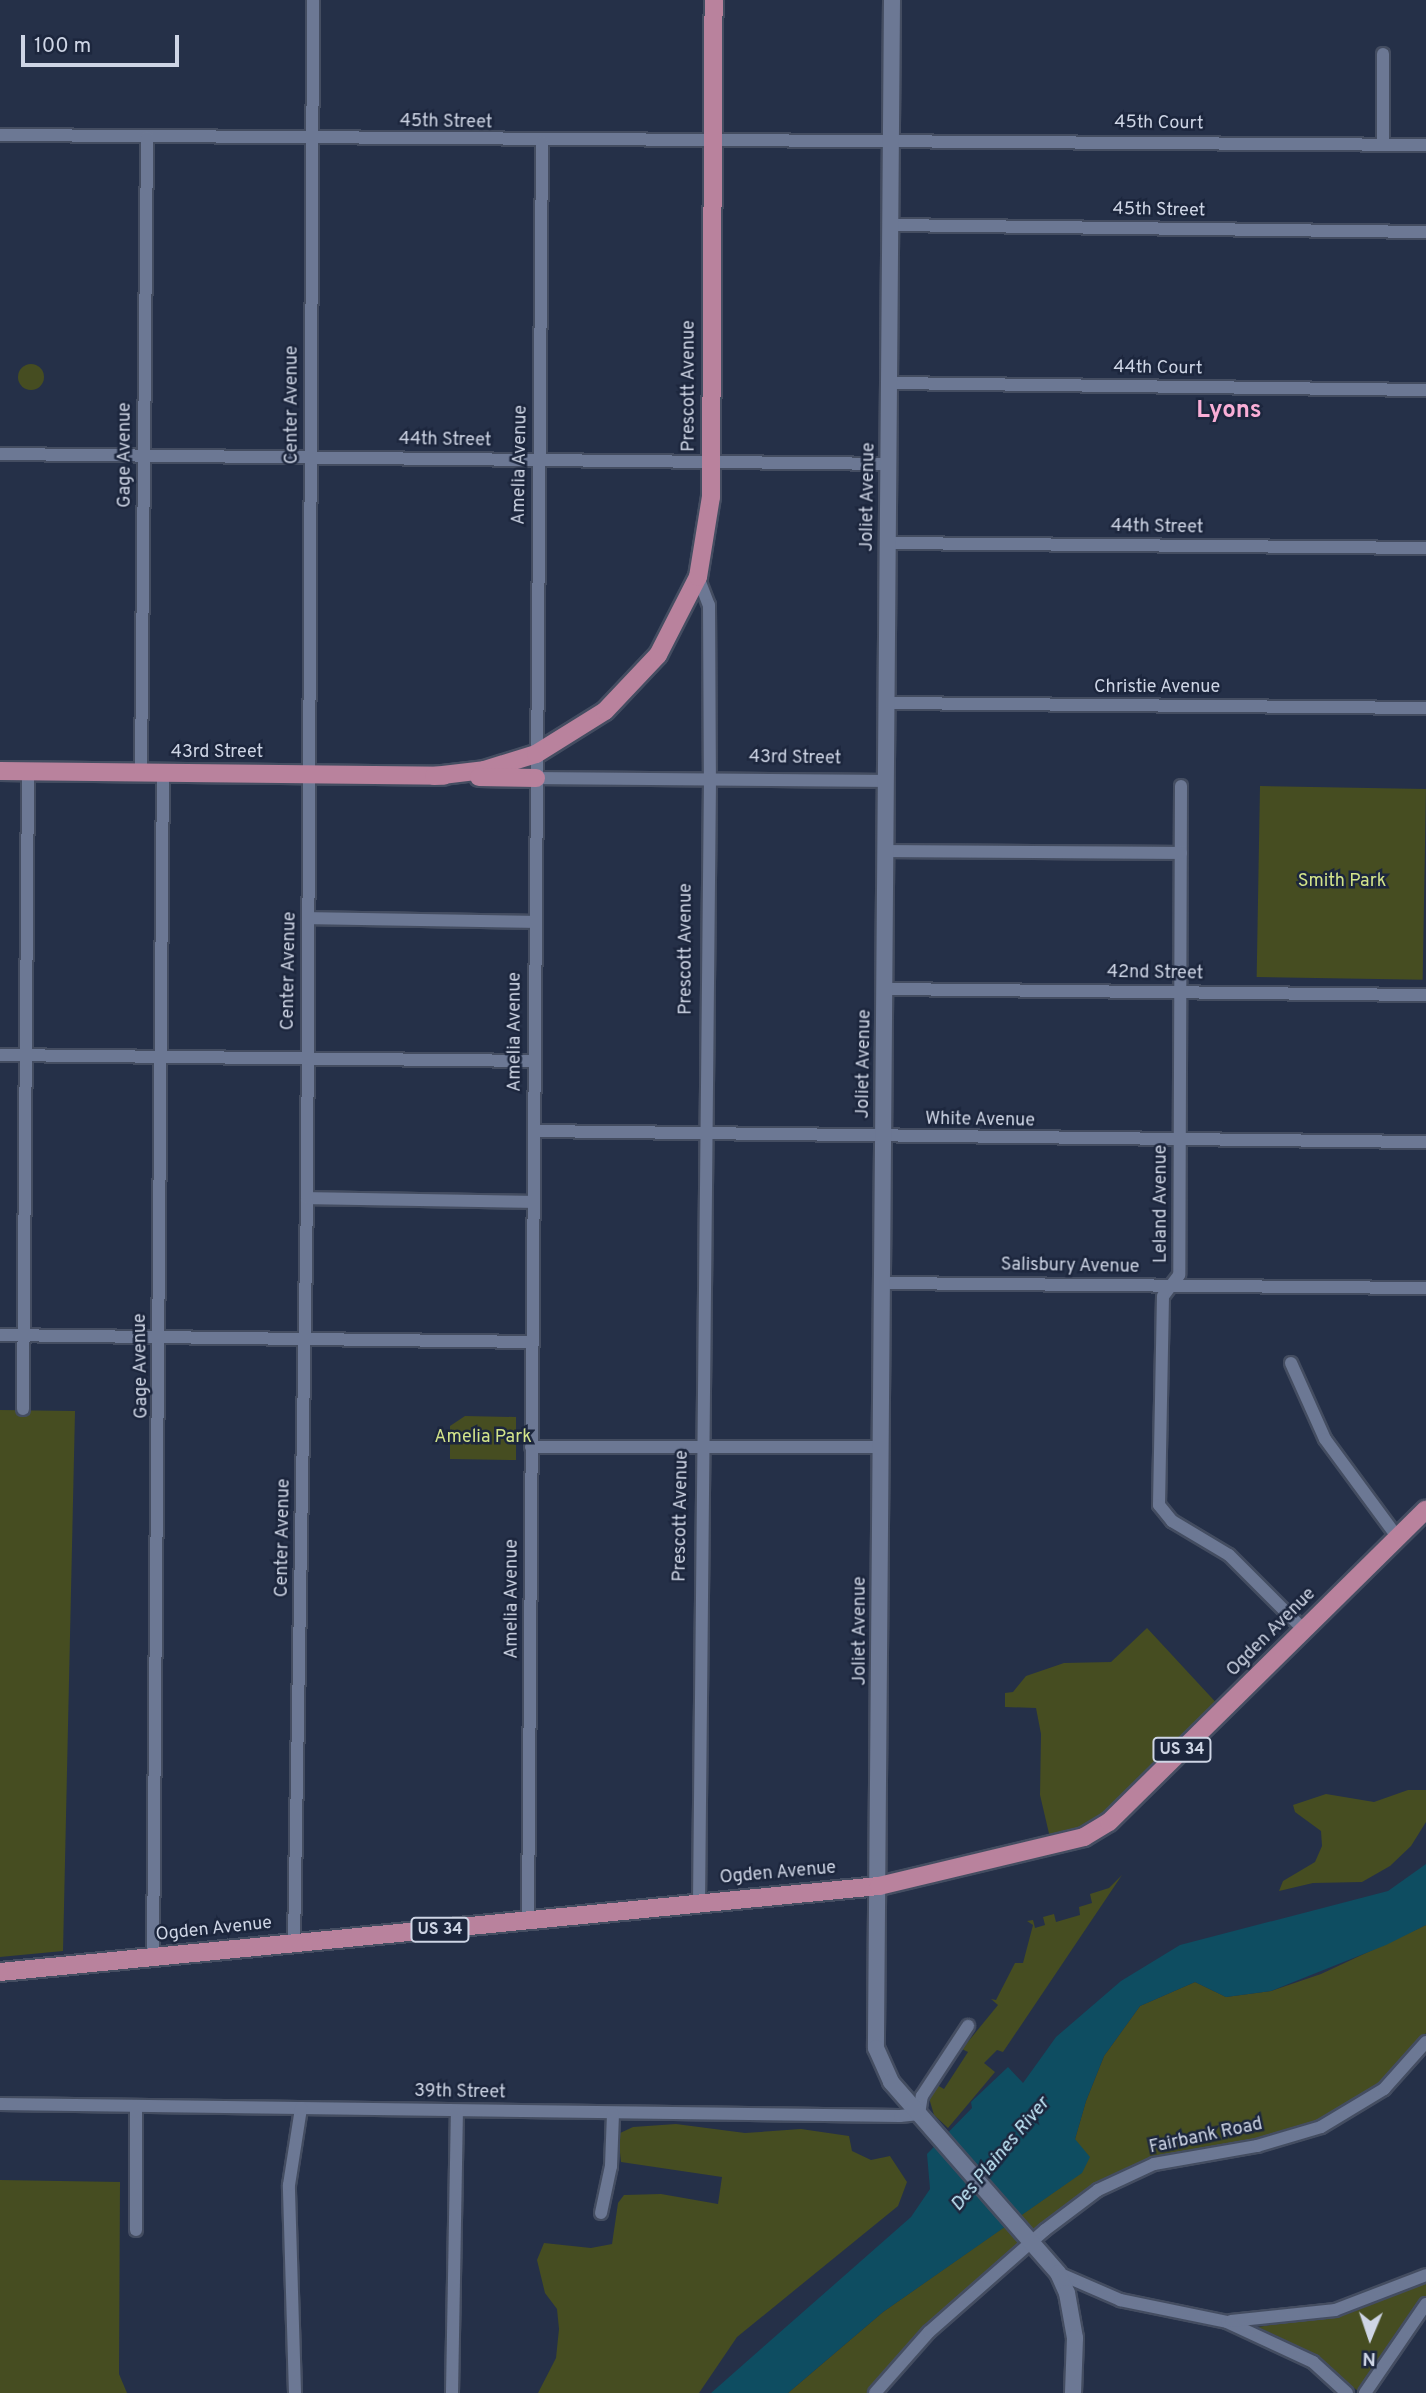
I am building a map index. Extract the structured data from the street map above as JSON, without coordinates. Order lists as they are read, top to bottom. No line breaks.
{"streets":{"main road":["Prescott Avenue","43rd Street","Ogden Avenue","US 34"],"street":["45th Street","45th Court","44th Court","Center Avenue","44th Street","Gage Avenue","Amelia Avenue","Joliet Avenue","Christie Avenue","42nd Street","White Avenue","Leland Avenue","Salisbury Avenue","39th Street","Fairbank Road"]},"crossings":[["45th Street","45th Court"],["45th Street","Prescott Avenue"],["45th Street","Center Avenue"],["45th Street","Gage Avenue"],["45th Street","Amelia Avenue"],["45th Street","Joliet Avenue"],["45th Court","Joliet Avenue"],["44th Court","Joliet Avenue"],["Prescott Avenue","44th Street"],["Prescott Avenue","43rd Street"],["Prescott Avenue","White Avenue"],["Prescott Avenue","Ogden Avenue"],["Center Avenue","44th Street"],["Center Avenue","43rd Street"],["Center Avenue","Ogden Avenue"],["44th Street","Gage Avenue"],["44th Street","Amelia Avenue"],["44th Street","Joliet Avenue"],["Gage Avenue","43rd Street"],["Gage Avenue","Ogden Avenue"],["Amelia Avenue","43rd Street"],["Amelia Avenue","White Avenue"],["Amelia Avenue","Ogden Avenue"],["Joliet Avenue","Christie Avenue"],["Joliet Avenue","43rd Street"],["Joliet Avenue","42nd Street"],["Joliet Avenue","White Avenue"],["Joliet Avenue","Salisbury Avenue"],["Joliet Avenue","Ogden Avenue"],["Joliet Avenue","39th Street"],["Joliet Avenue","Fairbank Road"],["42nd Street","Leland Avenue"],["White Avenue","Leland Avenue"],["Leland Avenue","Salisbury Avenue"],["Leland Avenue","Ogden Avenue"]],"districts":["Lyons"],"water":["Des Plaines River"],"parks":["Smith Park","Amelia Park"],"scale_bar":"100 m","north":"bottom"}
